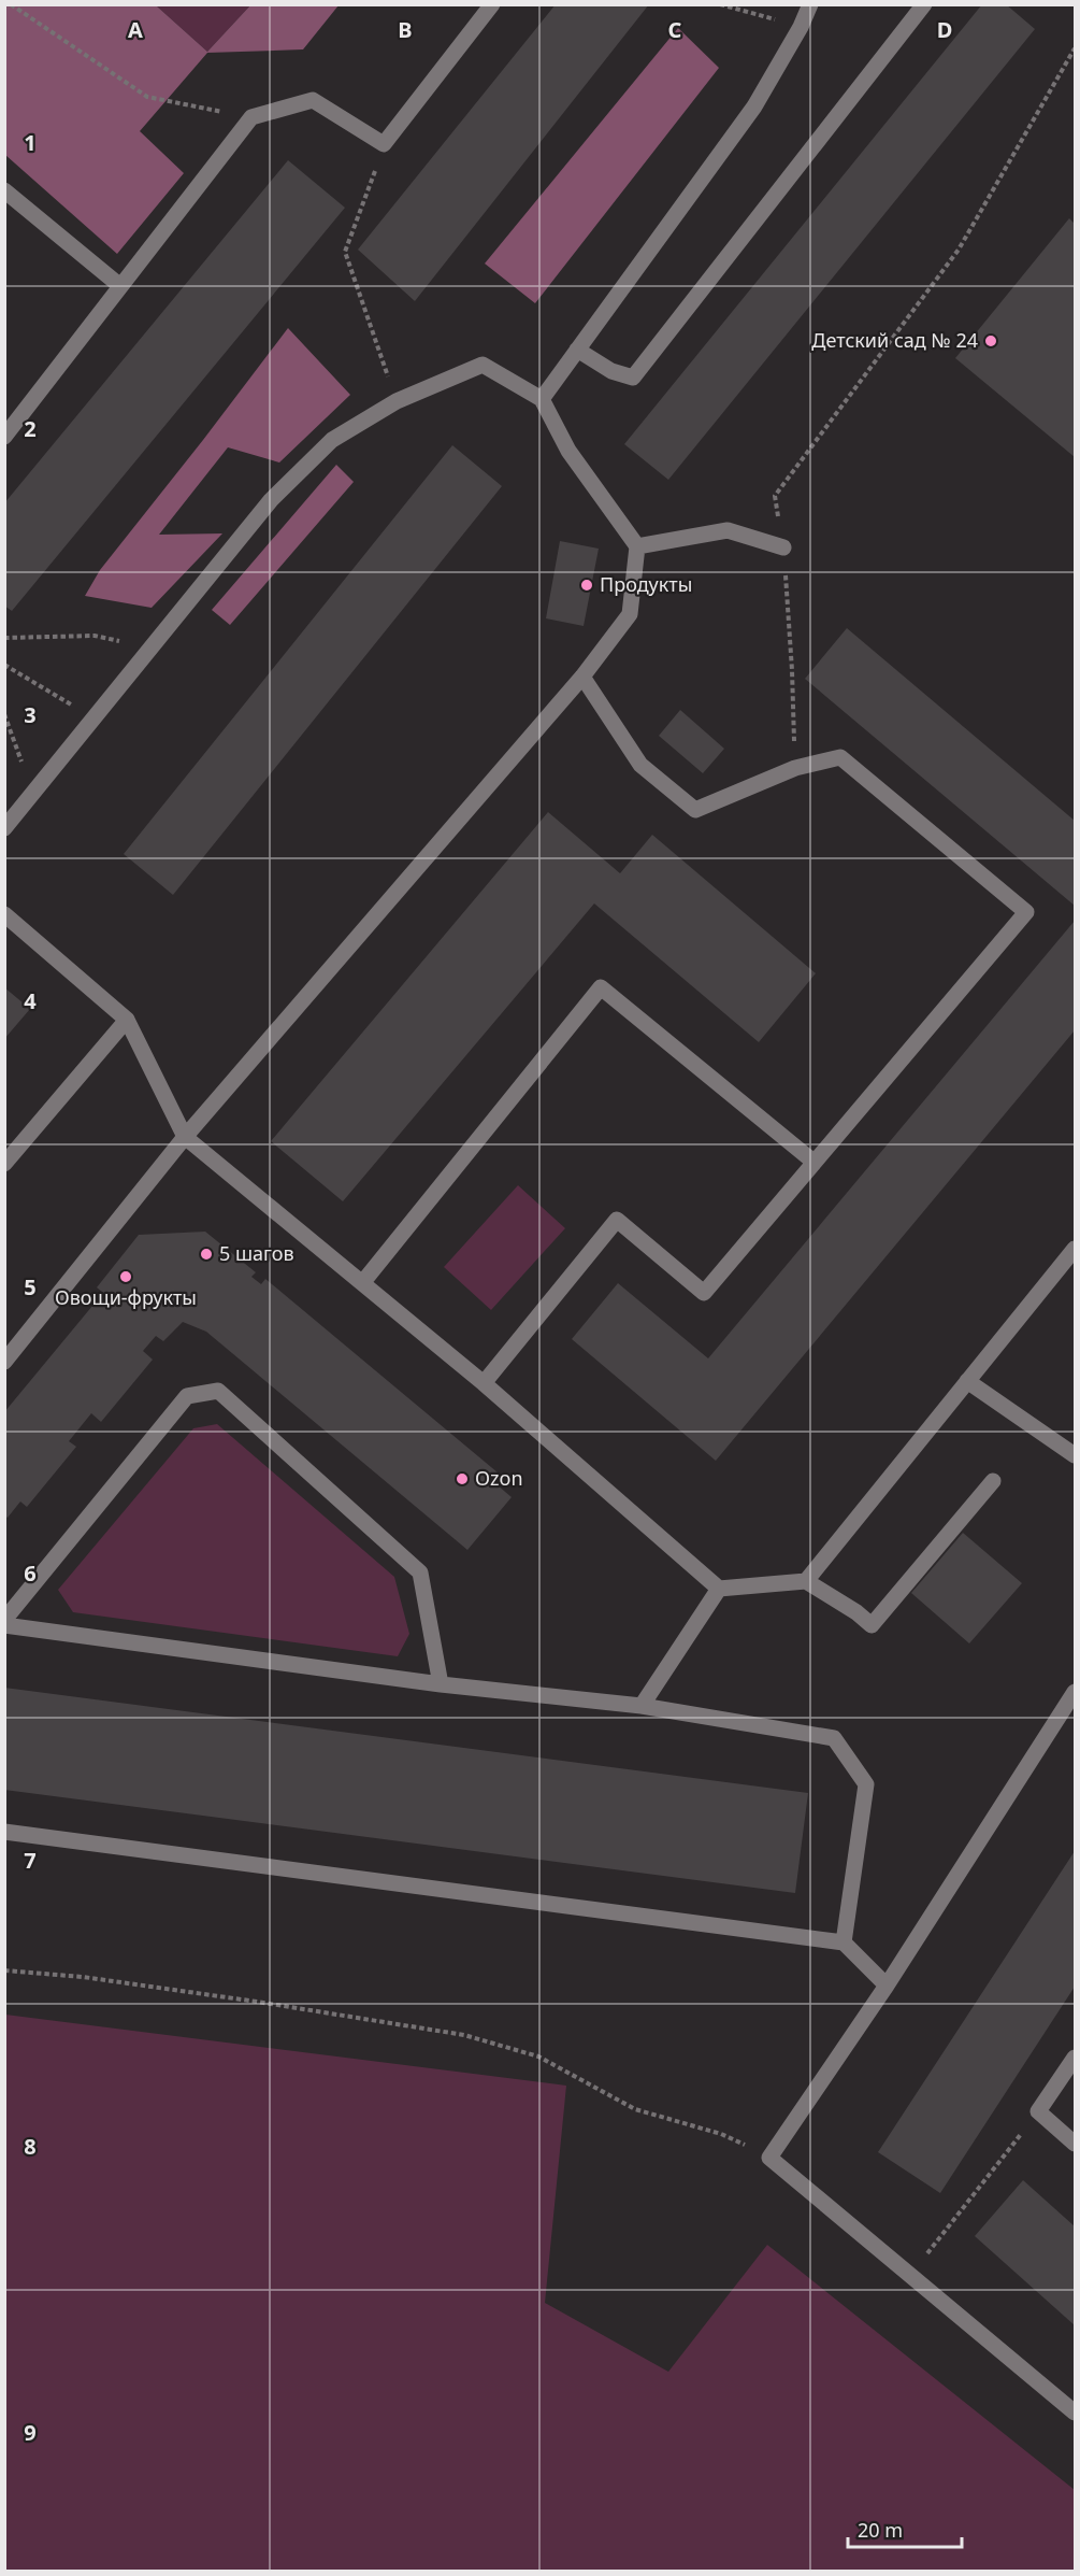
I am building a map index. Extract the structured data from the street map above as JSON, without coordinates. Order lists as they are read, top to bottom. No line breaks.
{"places":["Детский сад № 24","Продукты","5 шагов","Овощи-фрукты","Ozon"],"scale_bar":"20 m","grid":{"columns":["A","B","C","D"],"rows":["1","2","3","4","5","6","7","8","9"]}}
